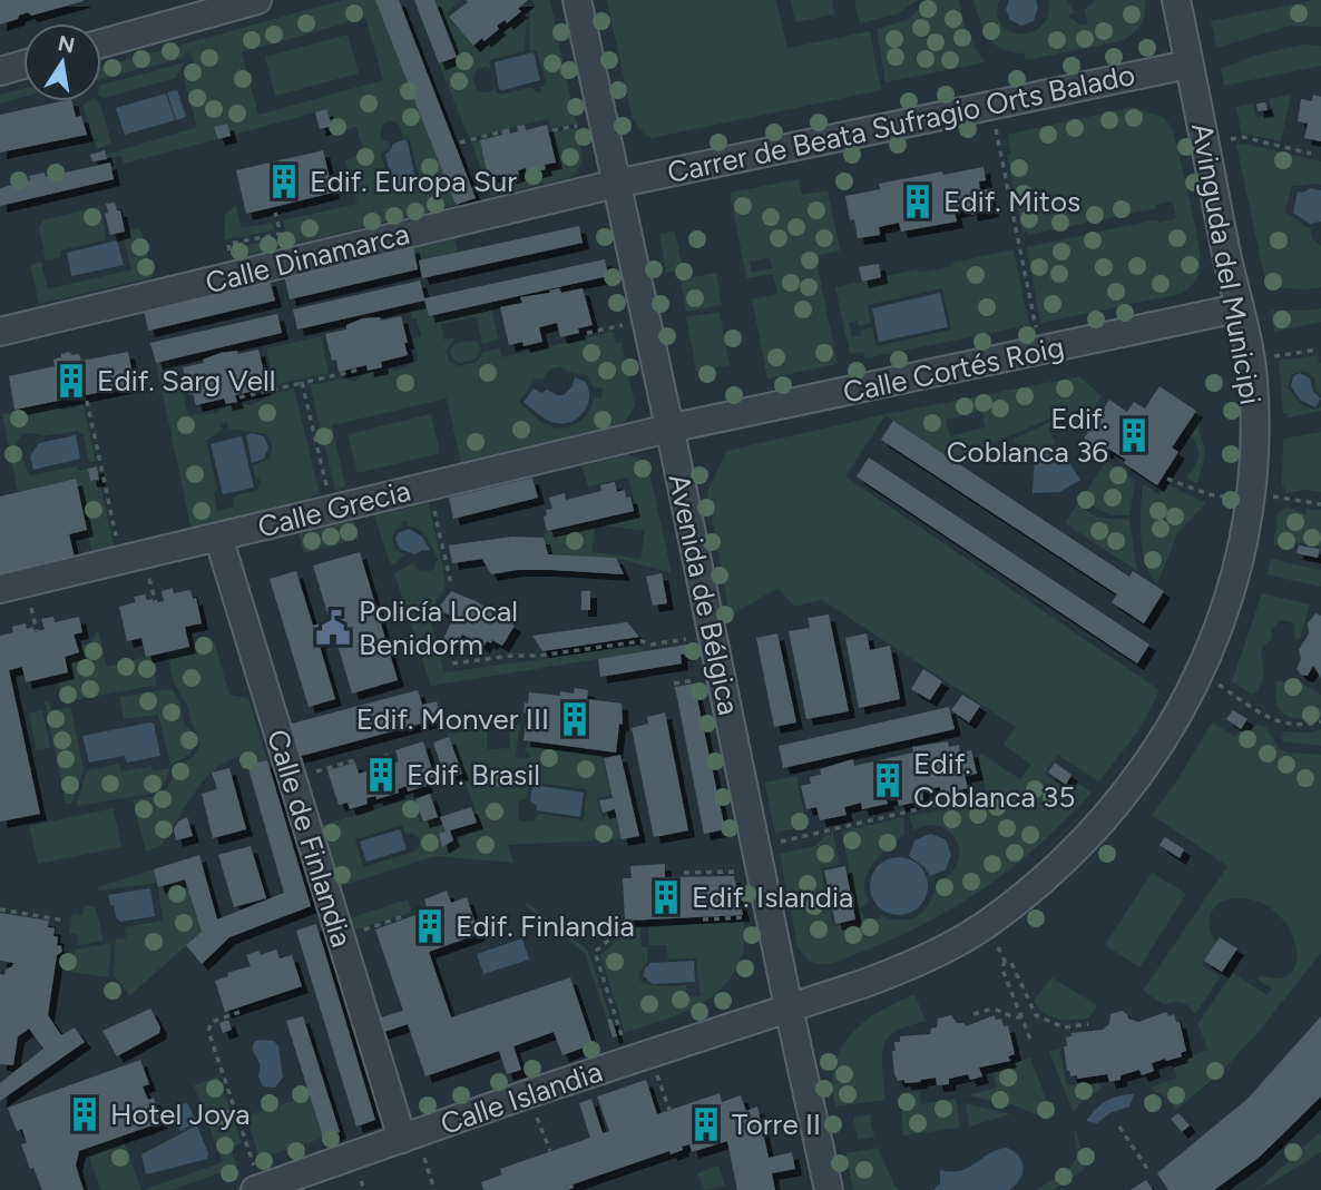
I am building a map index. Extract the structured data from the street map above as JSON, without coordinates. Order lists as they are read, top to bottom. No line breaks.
{"streets":{"street":["Carrer de Beata Sufragio Orts Balado","Calle Dinamarca","Avinguda del Municipi","Calle Cortés Roig","Calle Grecia","Avenida de Bélgica","Calle de Finlandia","Calle Islandia"]},"crossings":[["Carrer de Beata Sufragio Orts Balado","Calle Dinamarca"],["Carrer de Beata Sufragio Orts Balado","Avinguda del Municipi"],["Carrer de Beata Sufragio Orts Balado","Avenida de Bélgica"],["Calle Dinamarca","Avenida de Bélgica"],["Avinguda del Municipi","Calle Cortés Roig"],["Avinguda del Municipi","Avenida de Bélgica"],["Avinguda del Municipi","Calle Islandia"],["Calle Cortés Roig","Calle Grecia"],["Calle Cortés Roig","Avenida de Bélgica"],["Calle Grecia","Avenida de Bélgica"],["Calle Grecia","Calle de Finlandia"],["Avenida de Bélgica","Calle Islandia"],["Calle de Finlandia","Calle Islandia"]],"places":{"building":["Edif. Europa Sur","Edif. Mitos","Edif. Sarg Vell","Edif. Coblanca 36","Edif. Monver III","Edif. Brasil","Edif. Coblanca 35","Edif. Islandia","Edif. Finlandia","Hotel Joya","Torre II"],"public building":["Policía Local Benidorm"]},"north":"top"}
